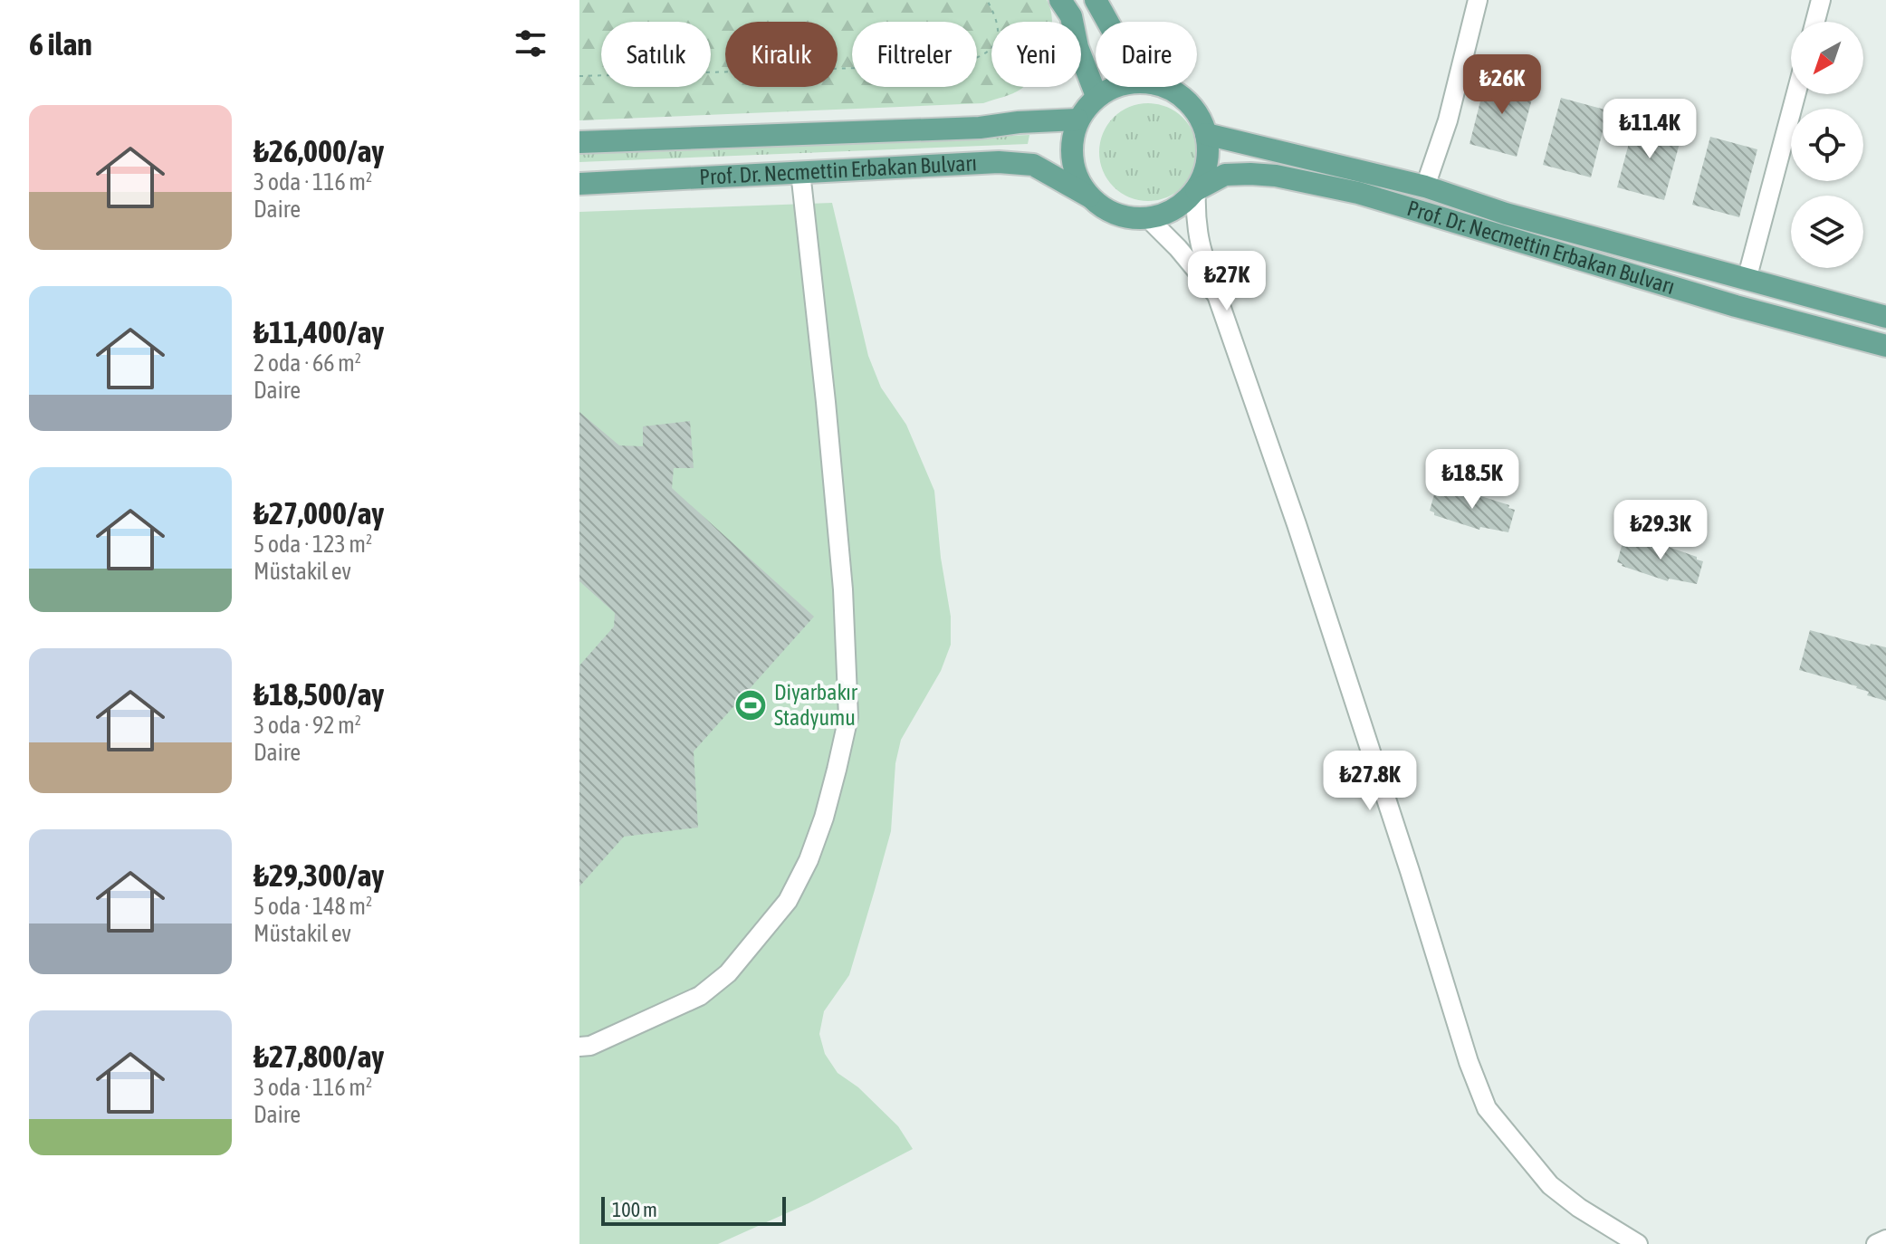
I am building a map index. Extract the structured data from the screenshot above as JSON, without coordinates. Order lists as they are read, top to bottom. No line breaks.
{"streets":{"main road":["Prof. Dr. Necmettin Erbakan Bulvarı"]},"places":{"sports":["Diyarbakır Stadyumu"]},"scale_bar":"100 m","north":"bottom left","page":{"heading":"6 ilan","chip":["Satılık","Kiralık","Filtreler","Yeni","Daire"],"price":["₺26K","₺11.4K","₺27K","₺18.5K","₺29.3K","₺27.8K"],"list":[{"name":"₺26,000/ay","note":"3 oda · 116 m² · Daire"},{"name":"₺11,400/ay","note":"2 oda · 66 m² · Daire"},{"name":"₺27,000/ay","note":"5 oda · 123 m² · Müstakil ev"},{"name":"₺18,500/ay","note":"3 oda · 92 m² · Daire"},{"name":"₺29,300/ay","note":"5 oda · 148 m² · Müstakil ev"},{"name":"₺27,800/ay","note":"3 oda · 116 m² · Daire"}],"scale":"100 m"}}
